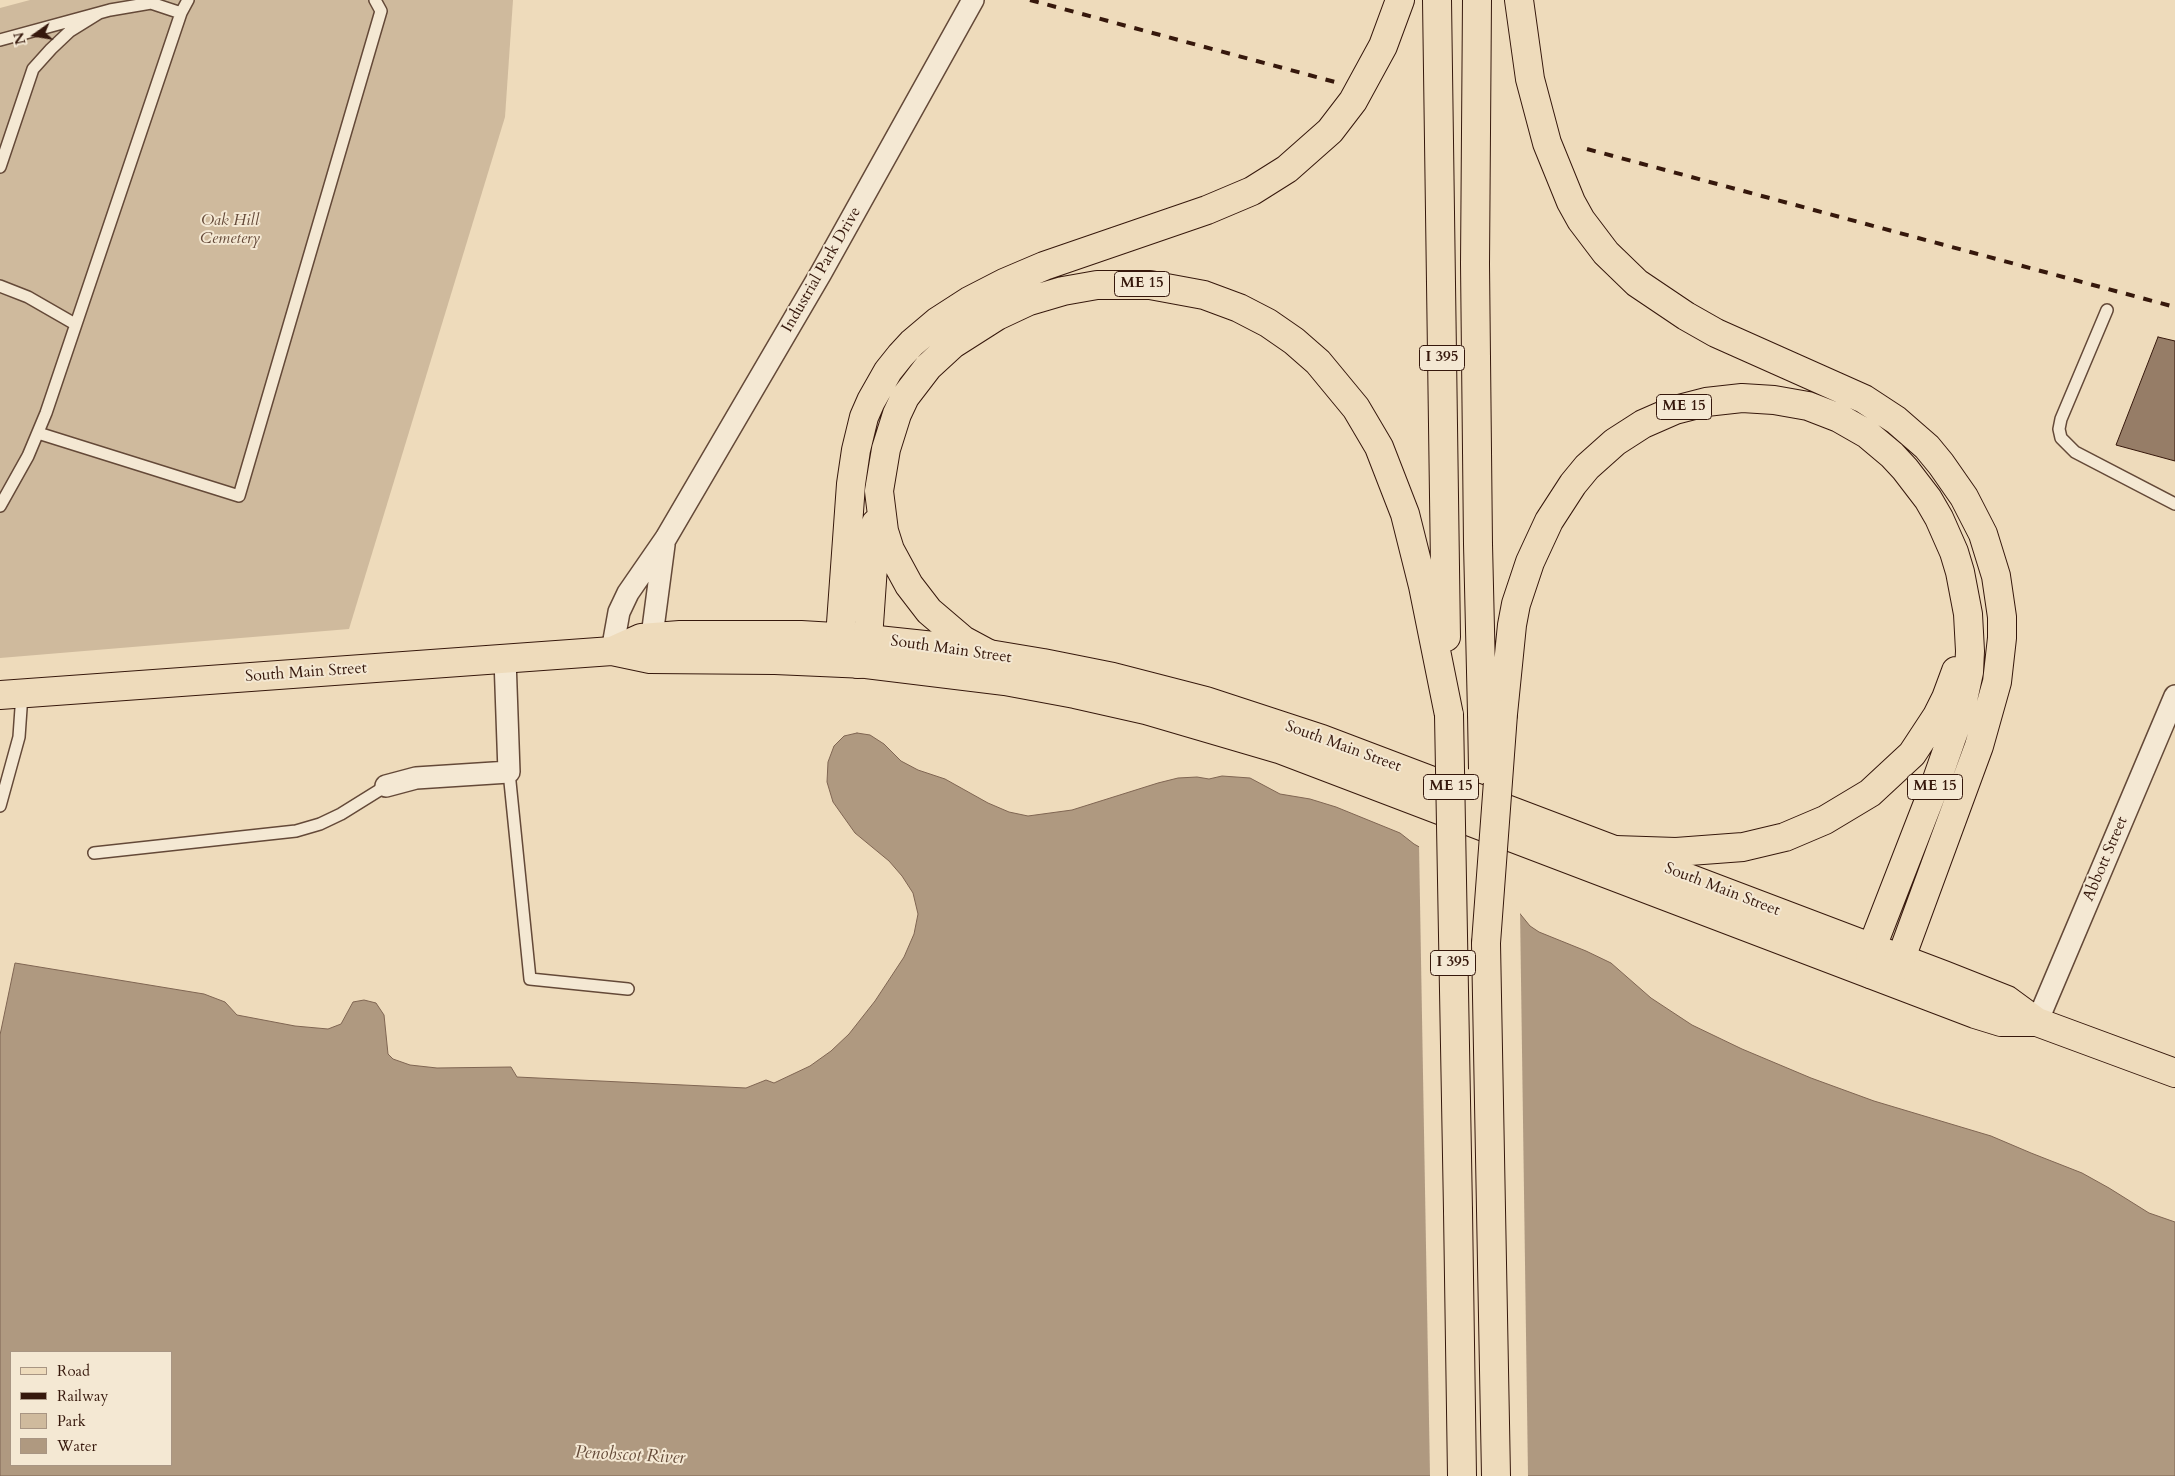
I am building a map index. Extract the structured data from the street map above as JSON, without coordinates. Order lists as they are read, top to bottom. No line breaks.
{"streets":{"main road":["ME 15","I 395","South Main Street"],"street":["Industrial Park Drive","Abbott Street"]},"crossings":[["Industrial Park Drive","South Main Street"],["ME 15","I 395"],["ME 15","South Main Street"],["South Main Street","Abbott Street"]],"water":["Penobscot River"],"parks":["Oak Hill Cemetery"],"legend":["Road","Railway","Park","Water"],"north":"left"}
